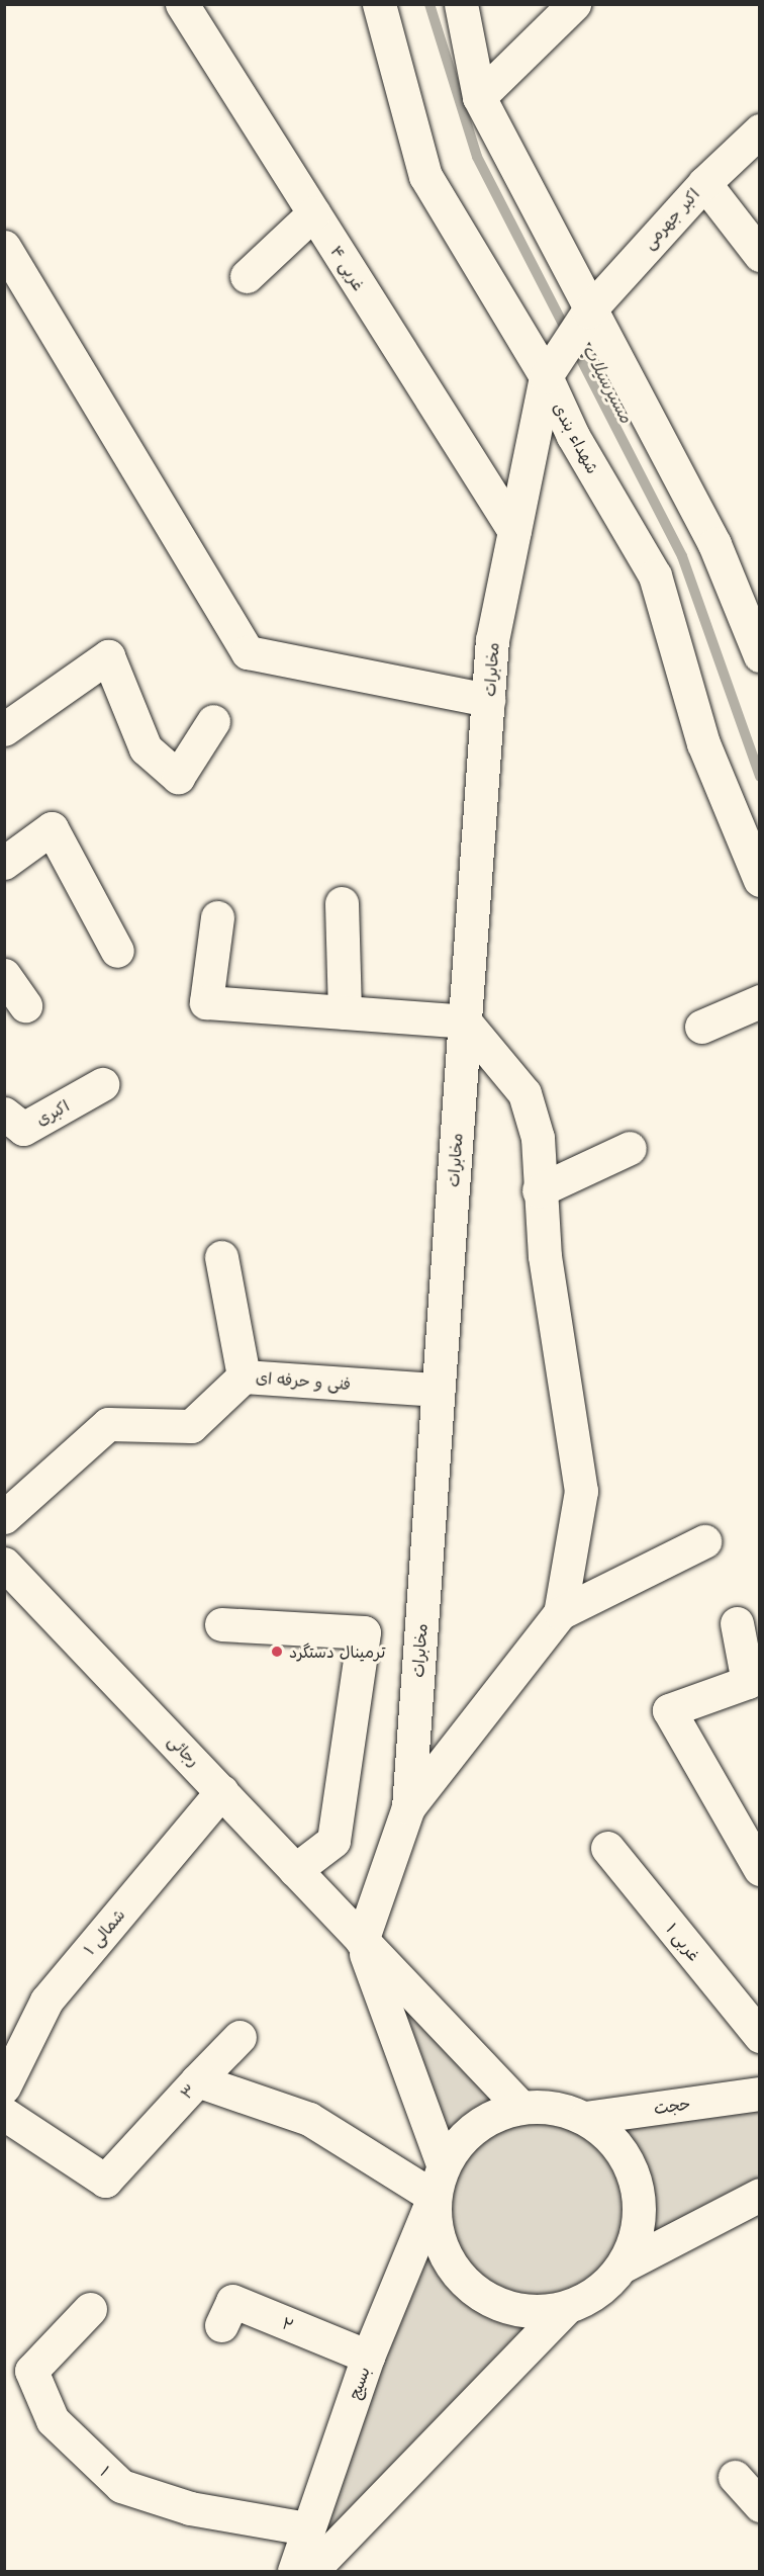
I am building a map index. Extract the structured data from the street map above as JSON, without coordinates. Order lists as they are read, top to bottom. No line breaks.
{"streets":{"street":["اکبر جهرمی","۴ غربی","شهداء بندی","مخابرات","اکبری","فنی و حرفه ای","رجائی","۱ شمالی","۱ غربی","۳","حجت","۲","بسیج","۱"]},"crossings":[["اکبر جهرمی","شهداء بندی"],["اکبر جهرمی","مخابرات"],["۴ غربی","مخابرات"],["شهداء بندی","مخابرات"],["مخابرات","فنی و حرفه ای"],["مخابرات","رجائی"],["رجائی","۱ شمالی"],["رجائی","۳"],["رجائی","حجت"],["رجائی","بسیج"],["۳","حجت"],["۳","بسیج"],["حجت","بسیج"],["۲","بسیج"],["بسیج","۱"]],"water":["مسیرسیلاب"],"places":["ترمینال دستگرد"]}
